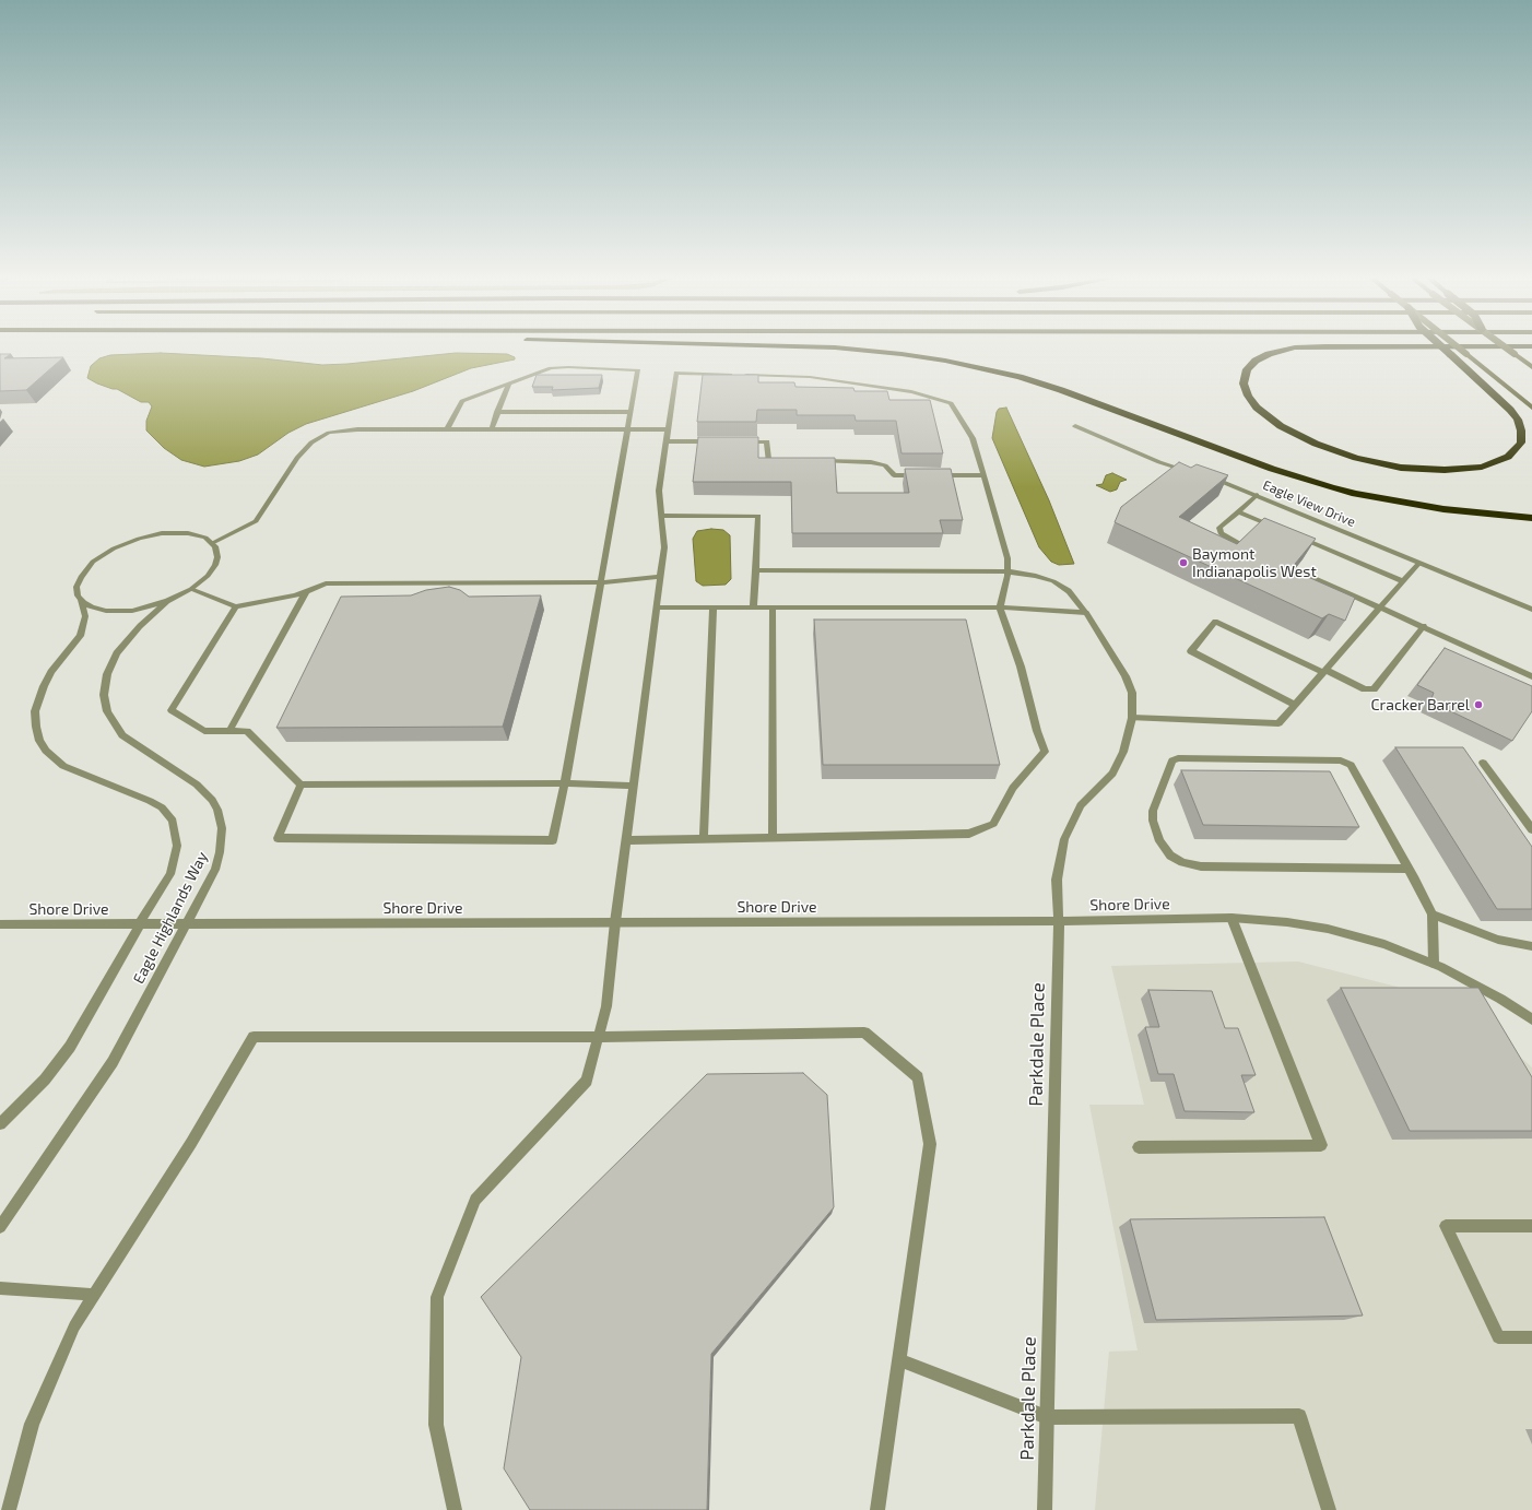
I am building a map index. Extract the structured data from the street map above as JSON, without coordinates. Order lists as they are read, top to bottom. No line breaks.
{"streets":{"street":["Eagle View Drive","Shore Drive","Eagle Highlands Way","Parkdale Place"]},"crossings":[["Shore Drive","Eagle Highlands Way"],["Shore Drive","Parkdale Place"]],"places":["Baymont Indianapolis West","Cracker Barrel"]}
